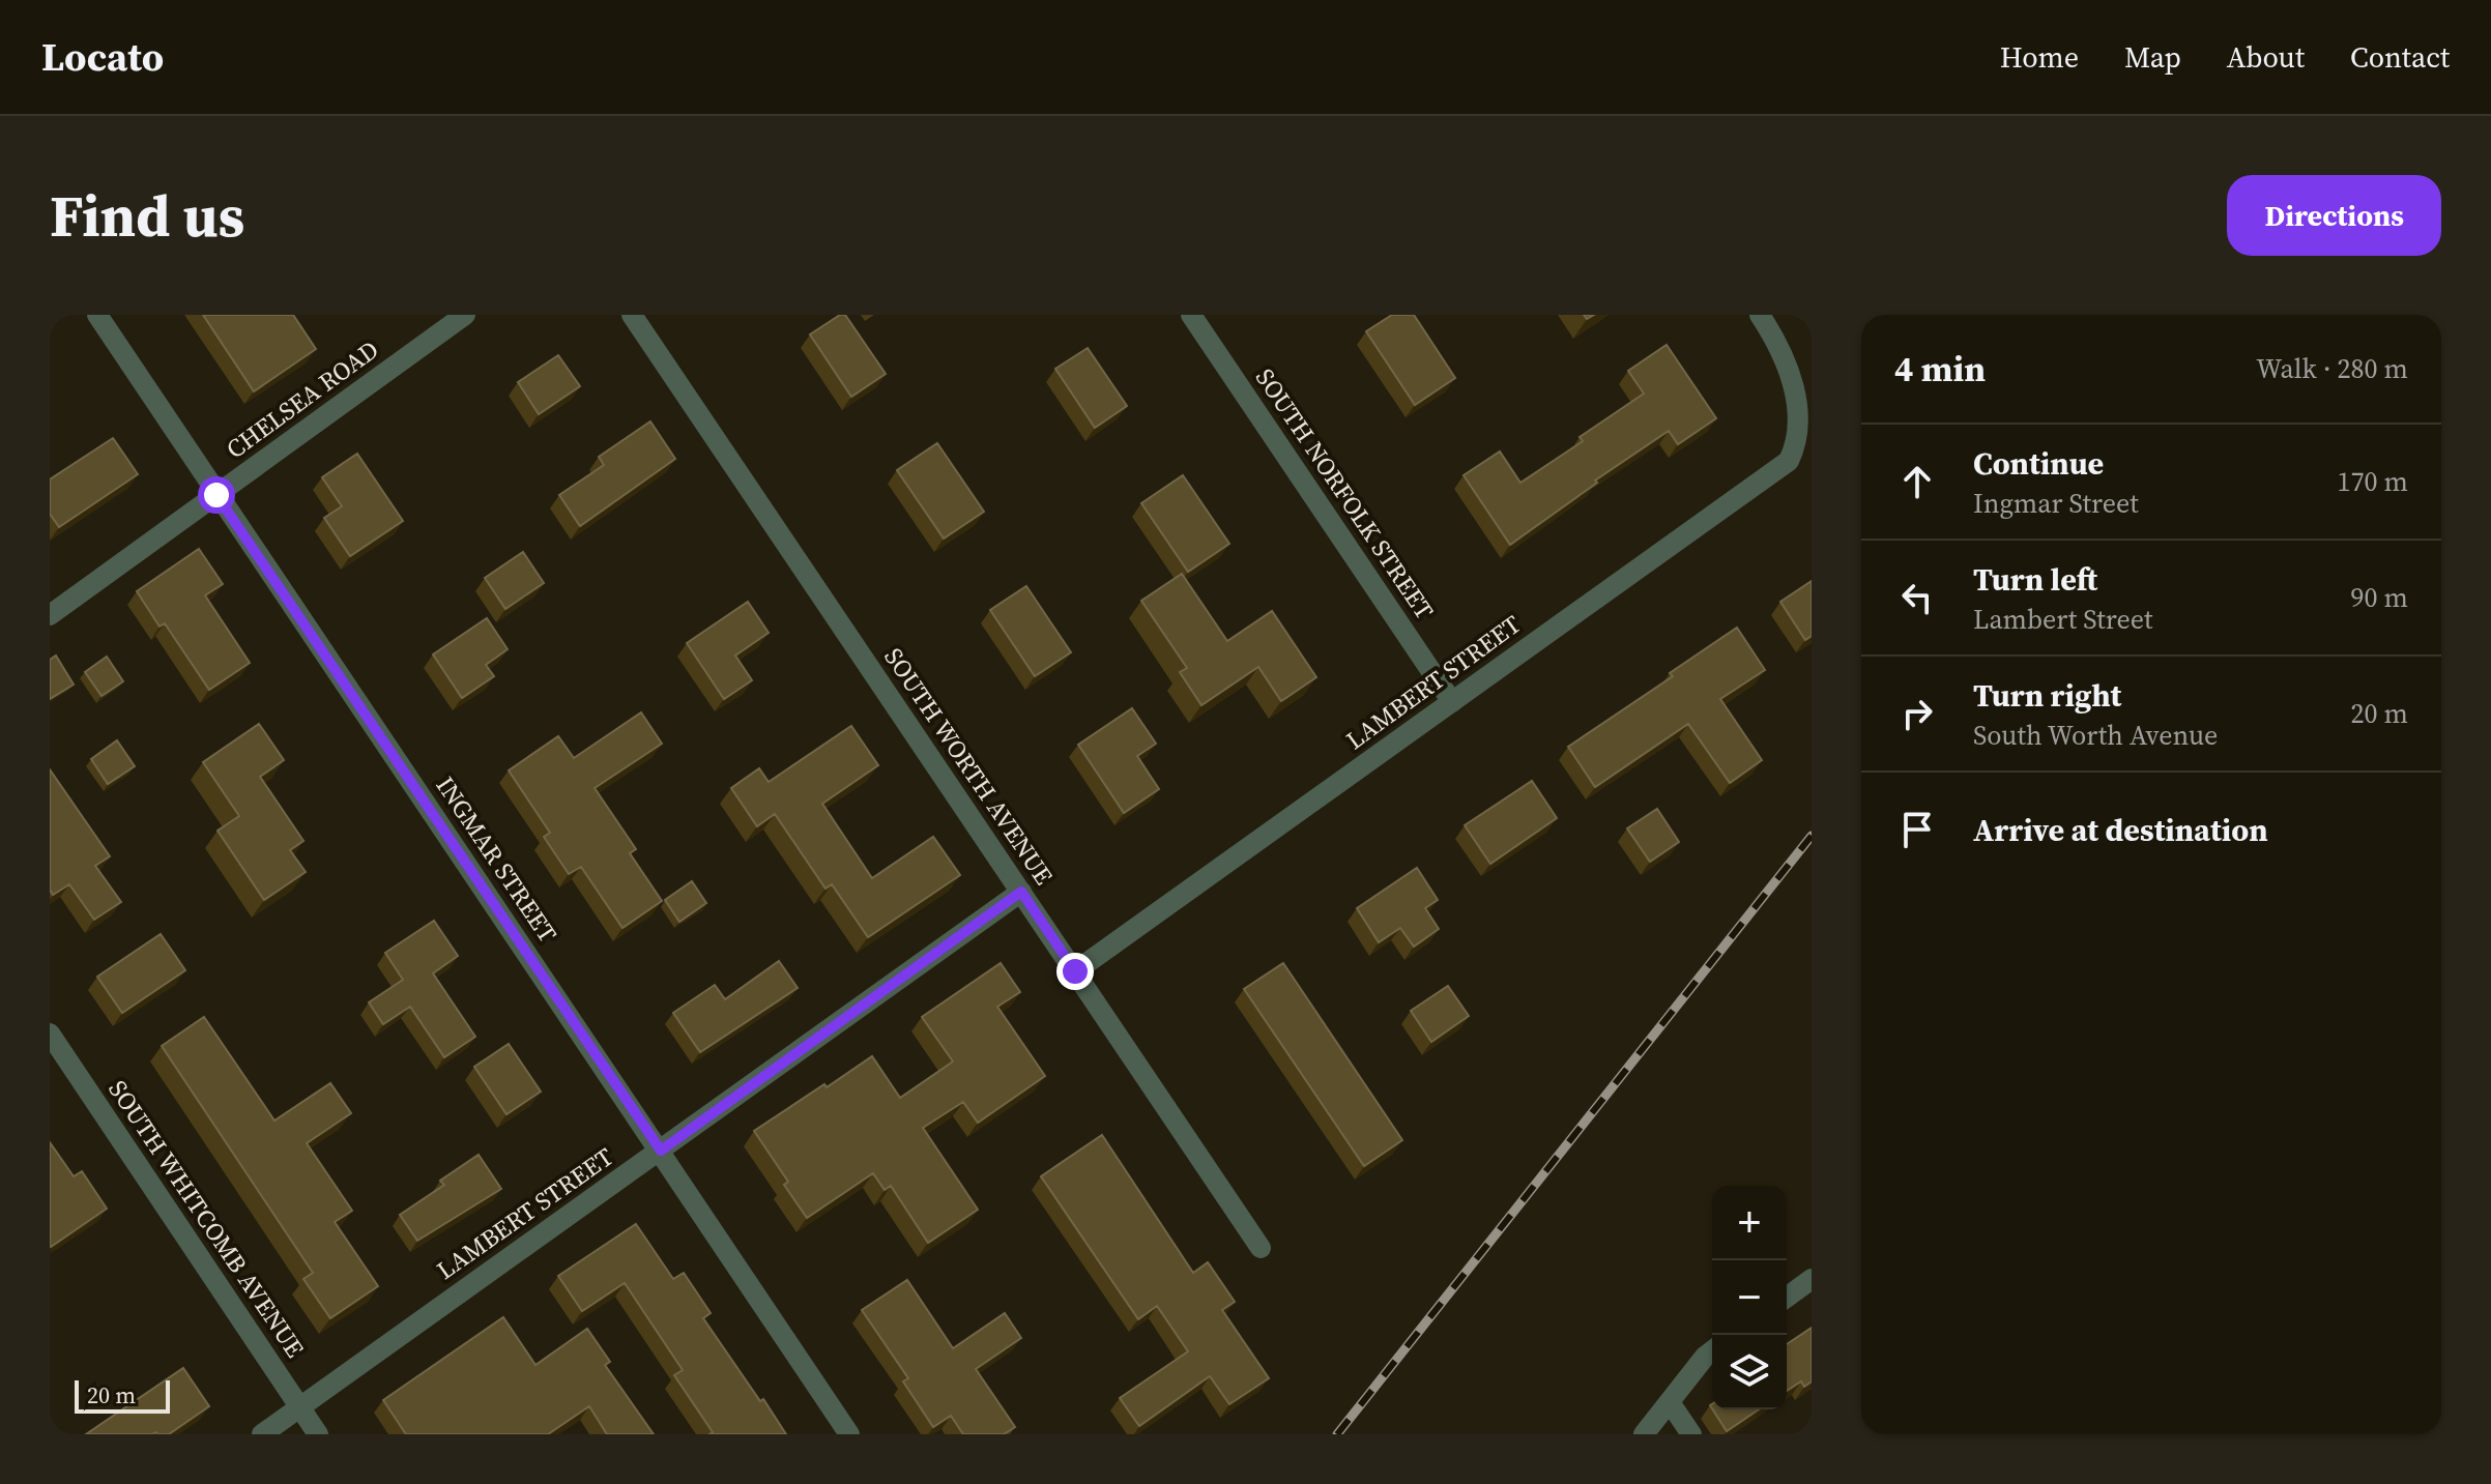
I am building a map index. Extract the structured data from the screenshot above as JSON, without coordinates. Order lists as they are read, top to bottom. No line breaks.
{"streets":{"street":["CHELSEA ROAD","SOUTH NORFOLK STREET","LAMBERT STREET","SOUTH WORTH AVENUE","INGMAR STREET","SOUTH WHITCOMB AVENUE"]},"crossings":[["CHELSEA ROAD","INGMAR STREET"],["SOUTH NORFOLK STREET","LAMBERT STREET"],["LAMBERT STREET","SOUTH WORTH AVENUE"],["LAMBERT STREET","INGMAR STREET"],["LAMBERT STREET","SOUTH WHITCOMB AVENUE"]],"scale_bar":"20 m","page":{"header":"Locato","nav":["Home","Map","About","Contact"],"buttons":"Directions","title":"Find us","heading":["4 min","Walk · 280 m"],"list":[["Continue","Ingmar Street","170 m"],["Turn left","Lambert Street","90 m"],["Turn right","South Worth Avenue","20 m"],"Arrive at destination"],"map_buttons":["+","−"],"scale":"20 m"}}
